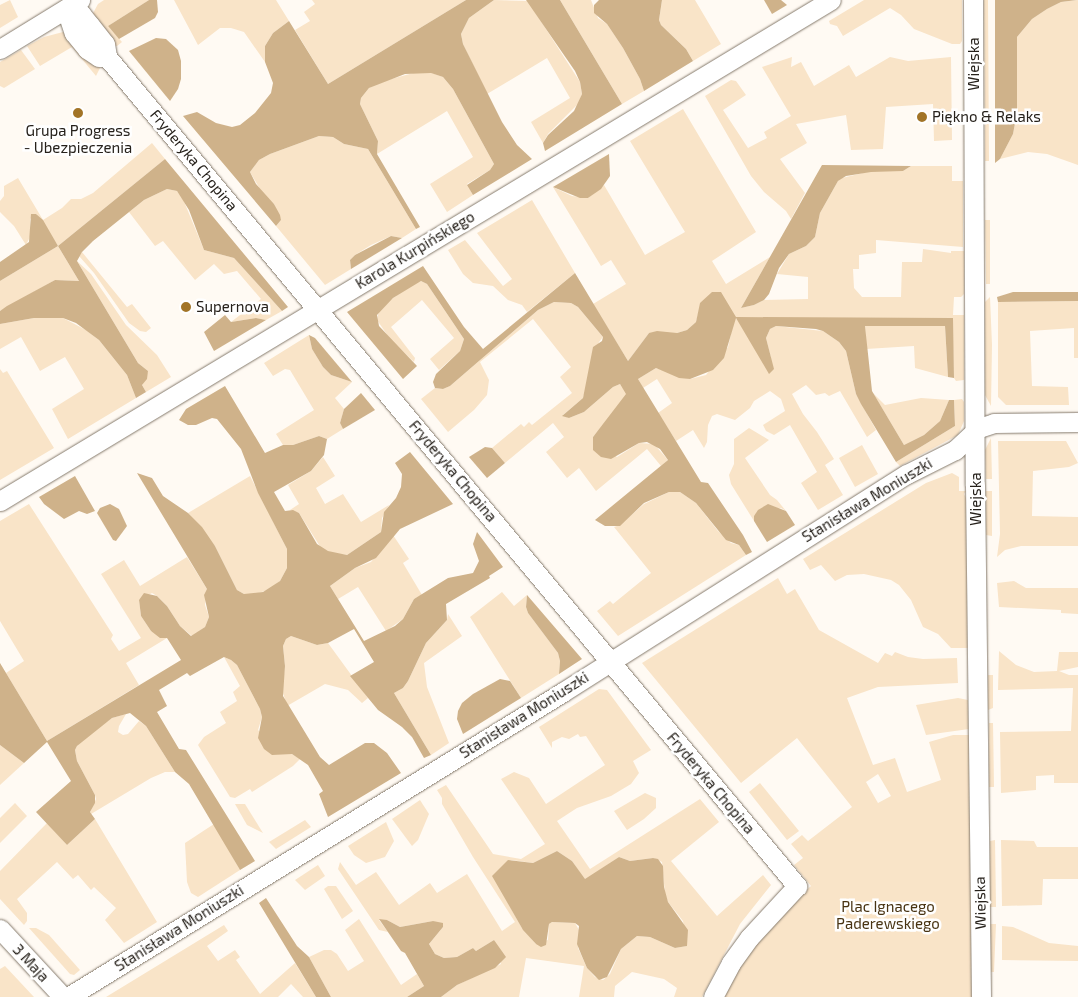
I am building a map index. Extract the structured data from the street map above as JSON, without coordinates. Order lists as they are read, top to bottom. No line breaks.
{"streets":{"street":["Wiejska","Fryderyka Chopina","Karola Kurpińskiego","Stanisława Moniuszki","3 Maja"]},"crossings":[["Wiejska","Stanisława Moniuszki"],["Fryderyka Chopina","Karola Kurpińskiego"],["Fryderyka Chopina","Stanisława Moniuszki"]],"parks":["Plac Ignacego Paderewskiego"],"places":["Grupa Progress - Ubezpieczenia","Piękno & Relaks","Supernova"]}
